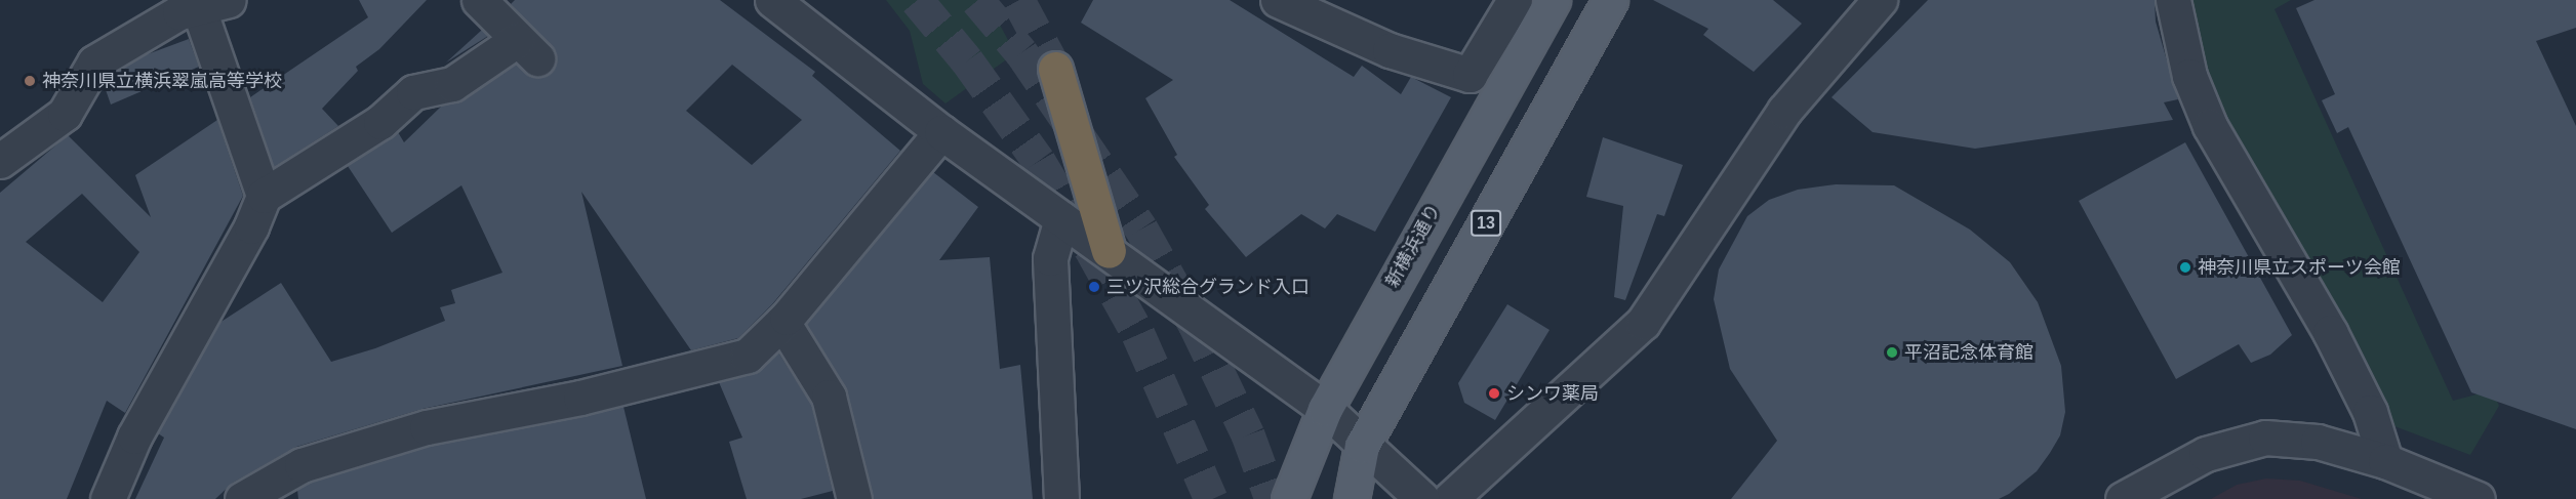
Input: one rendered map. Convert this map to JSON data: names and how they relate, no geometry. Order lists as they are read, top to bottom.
{
  "streets": {
    "main road": ["13", "新横浜通り"]
  },
  "places": [
    "神奈川県立横浜翠嵐高等学校",
    "神奈川県立スポーツ会館",
    "三ツ沢総合グランド入口",
    "平沼記念体育館",
    "シンワ薬局"
  ]
}
